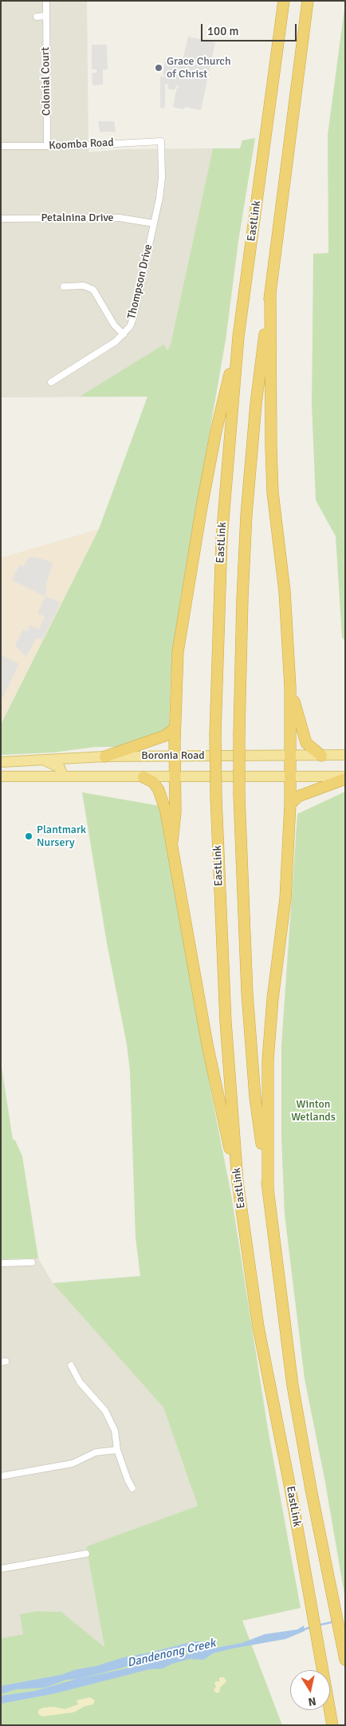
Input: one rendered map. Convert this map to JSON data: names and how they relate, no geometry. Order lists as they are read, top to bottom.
{
  "streets": {
    "highway": ["EastLink"],
    "main road": ["Boronia Road"],
    "street": [
      "Colonial Court",
      "Koomba Road",
      "Petalnina Drive",
      "Thompson Drive"
    ]
  },
  "crossings": [
    ["Colonial Court", "Koomba Road"],
    ["Koomba Road", "Thompson Drive"],
    ["Petalnina Drive", "Thompson Drive"]
  ],
  "water": ["Dandenong Creek"],
  "parks": ["Winton Wetlands"],
  "places": ["Grace Church of Christ", "Plantmark Nursery"],
  "scale_bar": "100 m",
  "north": "bottom"
}
